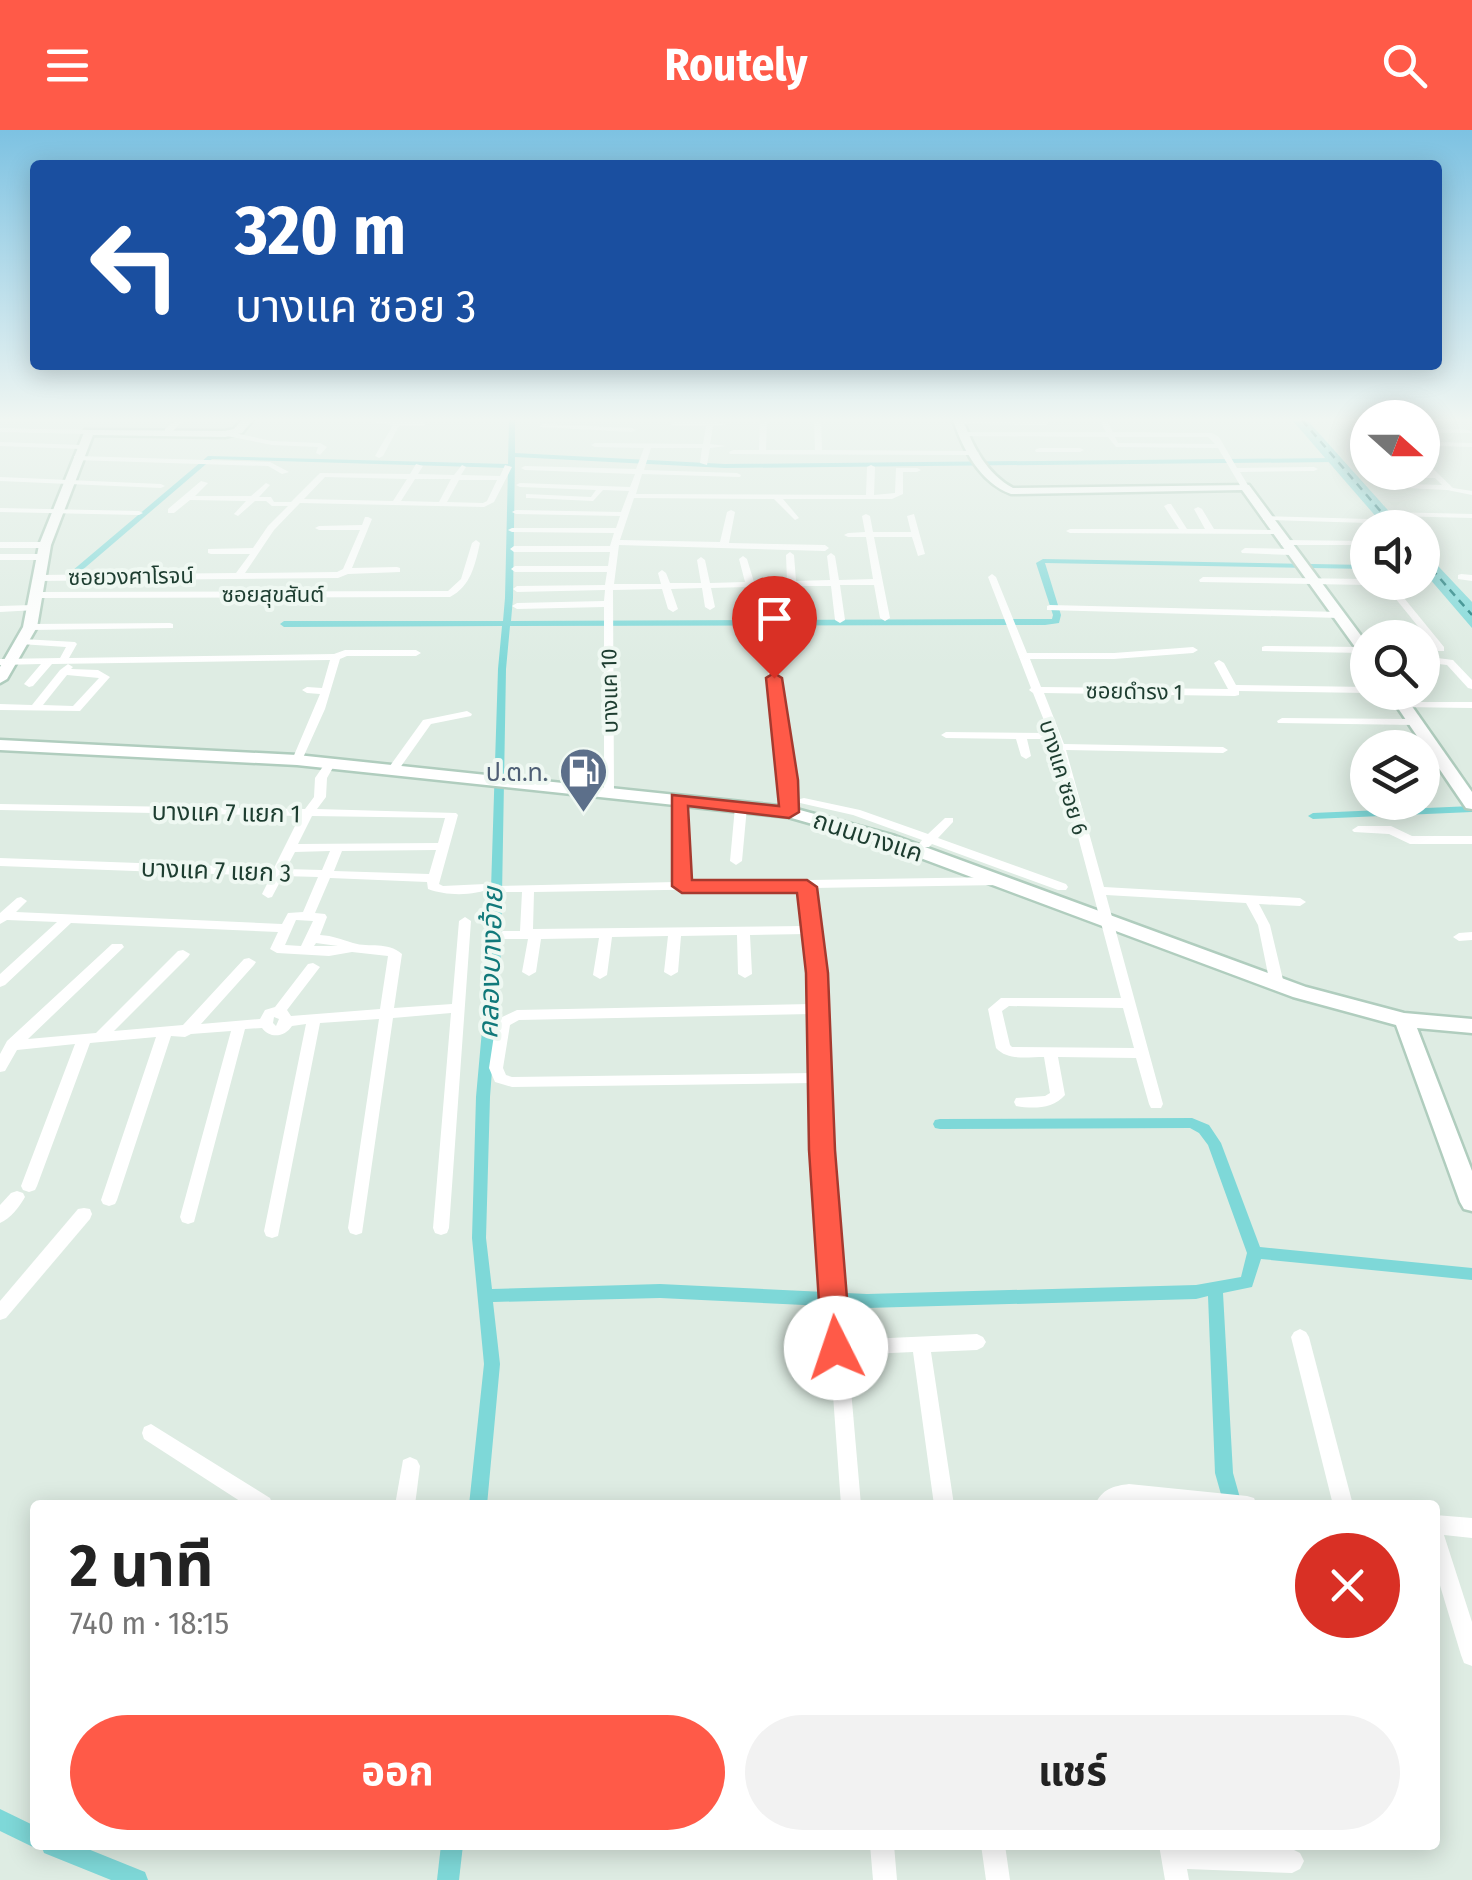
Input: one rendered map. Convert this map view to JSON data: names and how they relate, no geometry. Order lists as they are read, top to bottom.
{
  "streets": {
    "street": [
      "ซอยวงศาโรจน์",
      "ซอยสุขสันต์",
      "บางแค 10",
      "ซอยดำรง 1",
      "บางแค ซอย 6",
      "บางแค 7 แยก 1",
      "ถนนบางแค",
      "บางแค 7 แยก 3"
    ]
  },
  "crossings": [
    ["บางแค 10", "ถนนบางแค"],
    ["ซอยดำรง 1", "บางแค ซอย 6"],
    ["บางแค ซอย 6", "ถนนบางแค"]
  ],
  "water": ["คลองบางอ้าย"],
  "places": {
    "fuel station": ["ป.ต.ท."]
  },
  "north": "right",
  "page": {
    "header": "Routely",
    "turn": ["320 m", "บางแค ซอย 3"],
    "heading": ["2 นาที", "740 m · 18:15"],
    "buttons": ["ออก", "แชร์"]
  }
}
